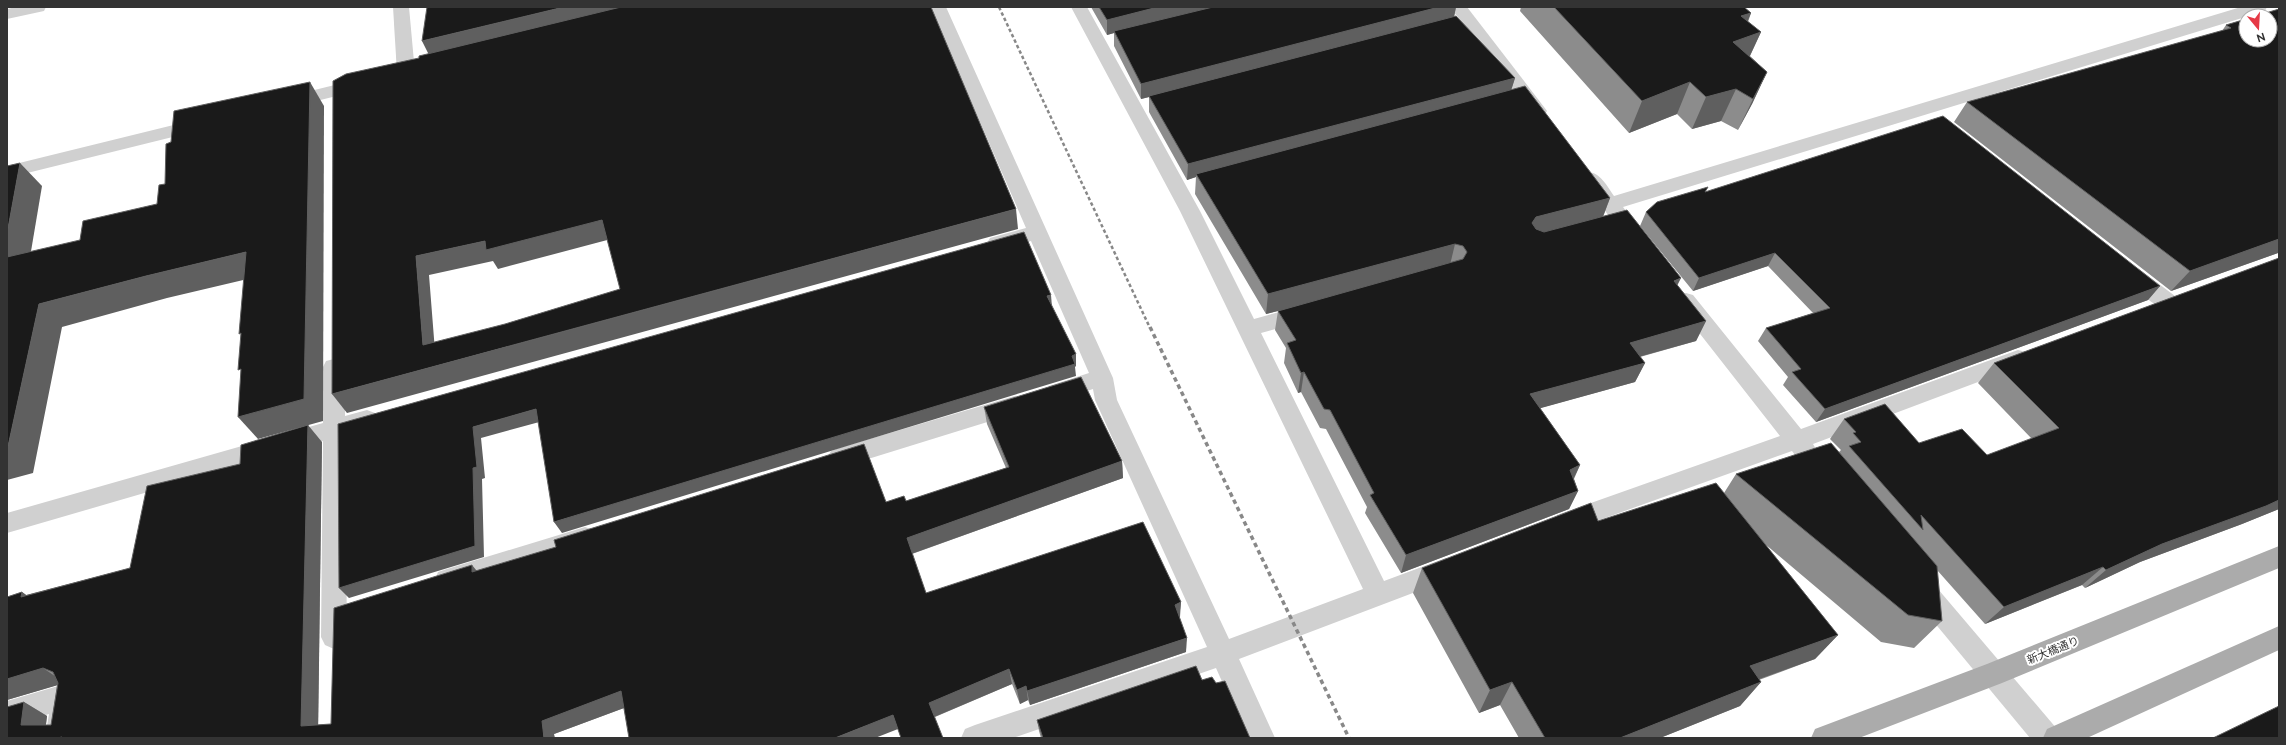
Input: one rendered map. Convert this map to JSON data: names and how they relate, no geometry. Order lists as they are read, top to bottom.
{
  "streets": {
    "main road": ["新大橋通り"]
  },
  "north": "bottom"
}
